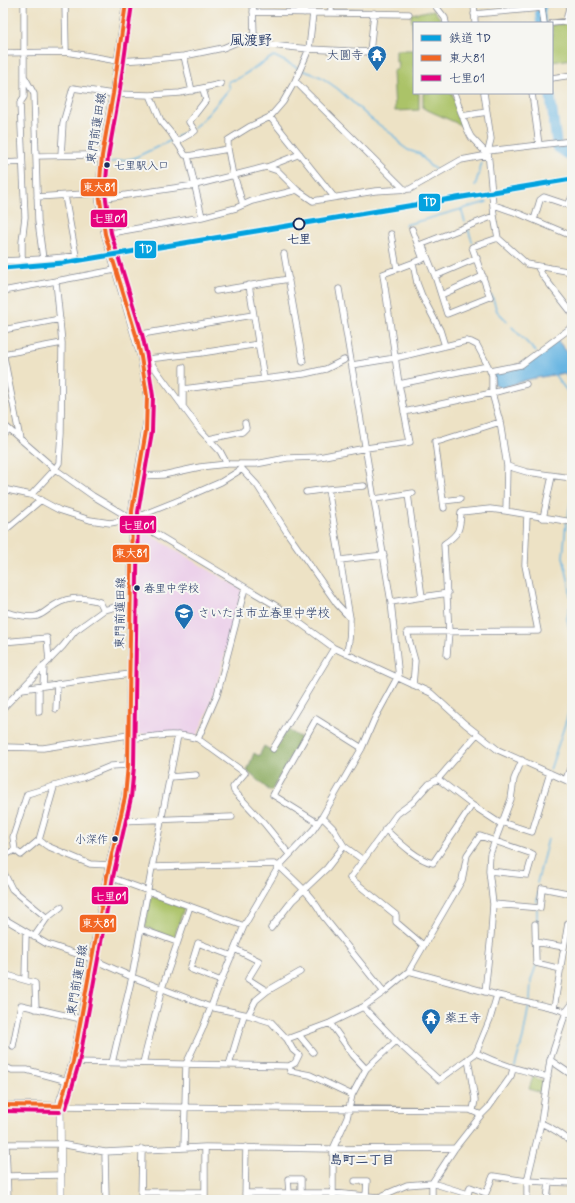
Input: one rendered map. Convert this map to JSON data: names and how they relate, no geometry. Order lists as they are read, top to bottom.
{
  "streets": {
    "main road": ["東門前蓮田線"]
  },
  "districts": ["風渡野", "島町二丁目"],
  "places": {
    "temple": ["大圓寺", "薬王寺"],
    "other": [
      "七里駅入口",
      "七里",
      "春里中学校",
      "小深作"
    ],
    "school or university": ["さいたま市立春里中学校"]
  },
  "lines": ["transit line 東大81", "transit line 七里01", "rail line TD"],
  "legend": ["鉄道 TD", "東大81", "七里01"]
}
